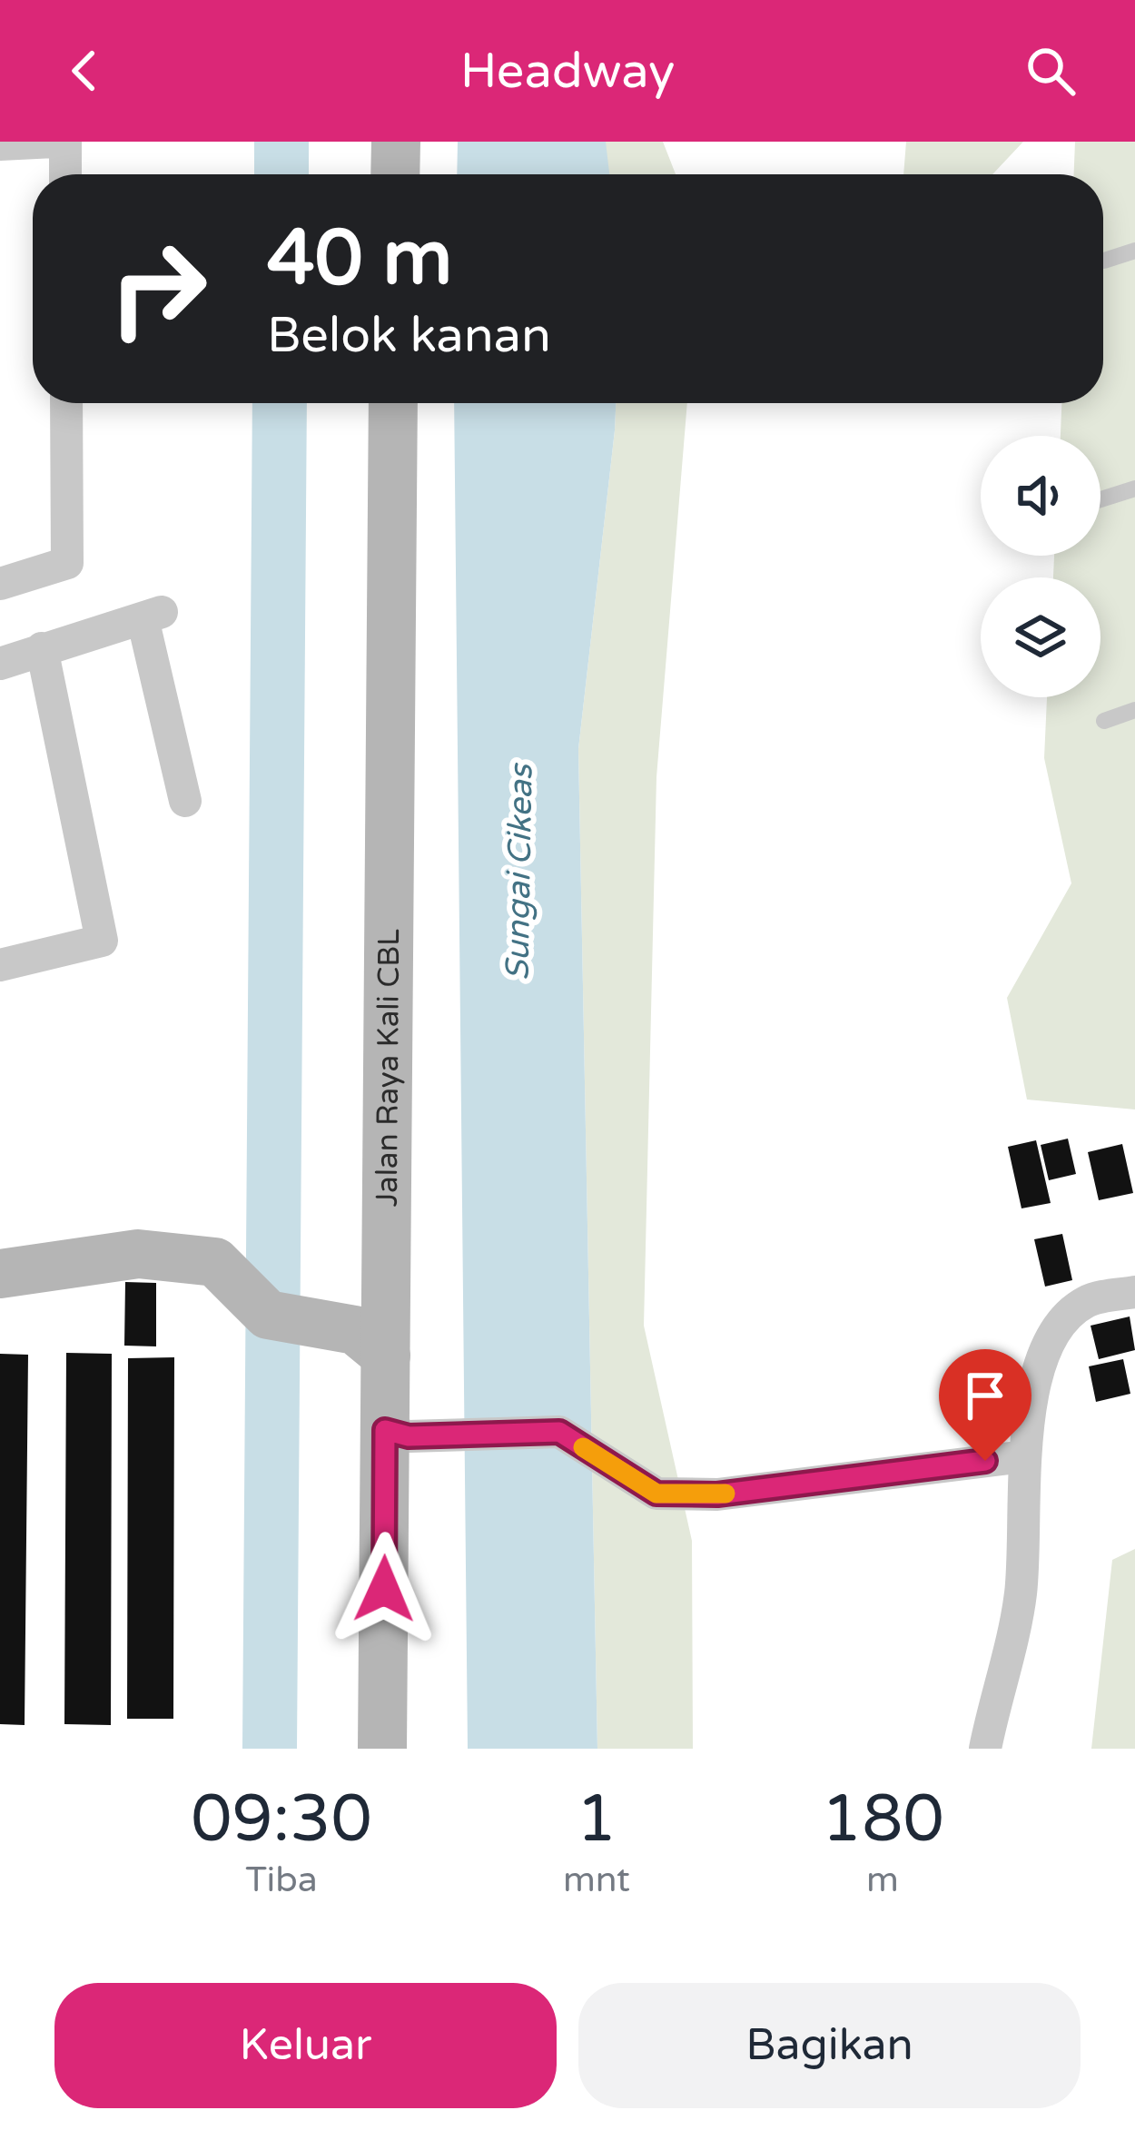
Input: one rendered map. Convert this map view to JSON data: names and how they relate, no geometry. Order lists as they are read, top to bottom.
{
  "streets": {
    "main road": ["Jalan Raya Kali CBL"]
  },
  "water": ["Sungai Cikeas"],
  "page": {
    "header": "Headway",
    "turn": ["40 m", "Belok kanan"],
    "eta": [
      "09:30",
      "Tiba",
      "1",
      "mnt",
      "180",
      "m"
    ],
    "buttons": ["Keluar", "Bagikan"]
  }
}
